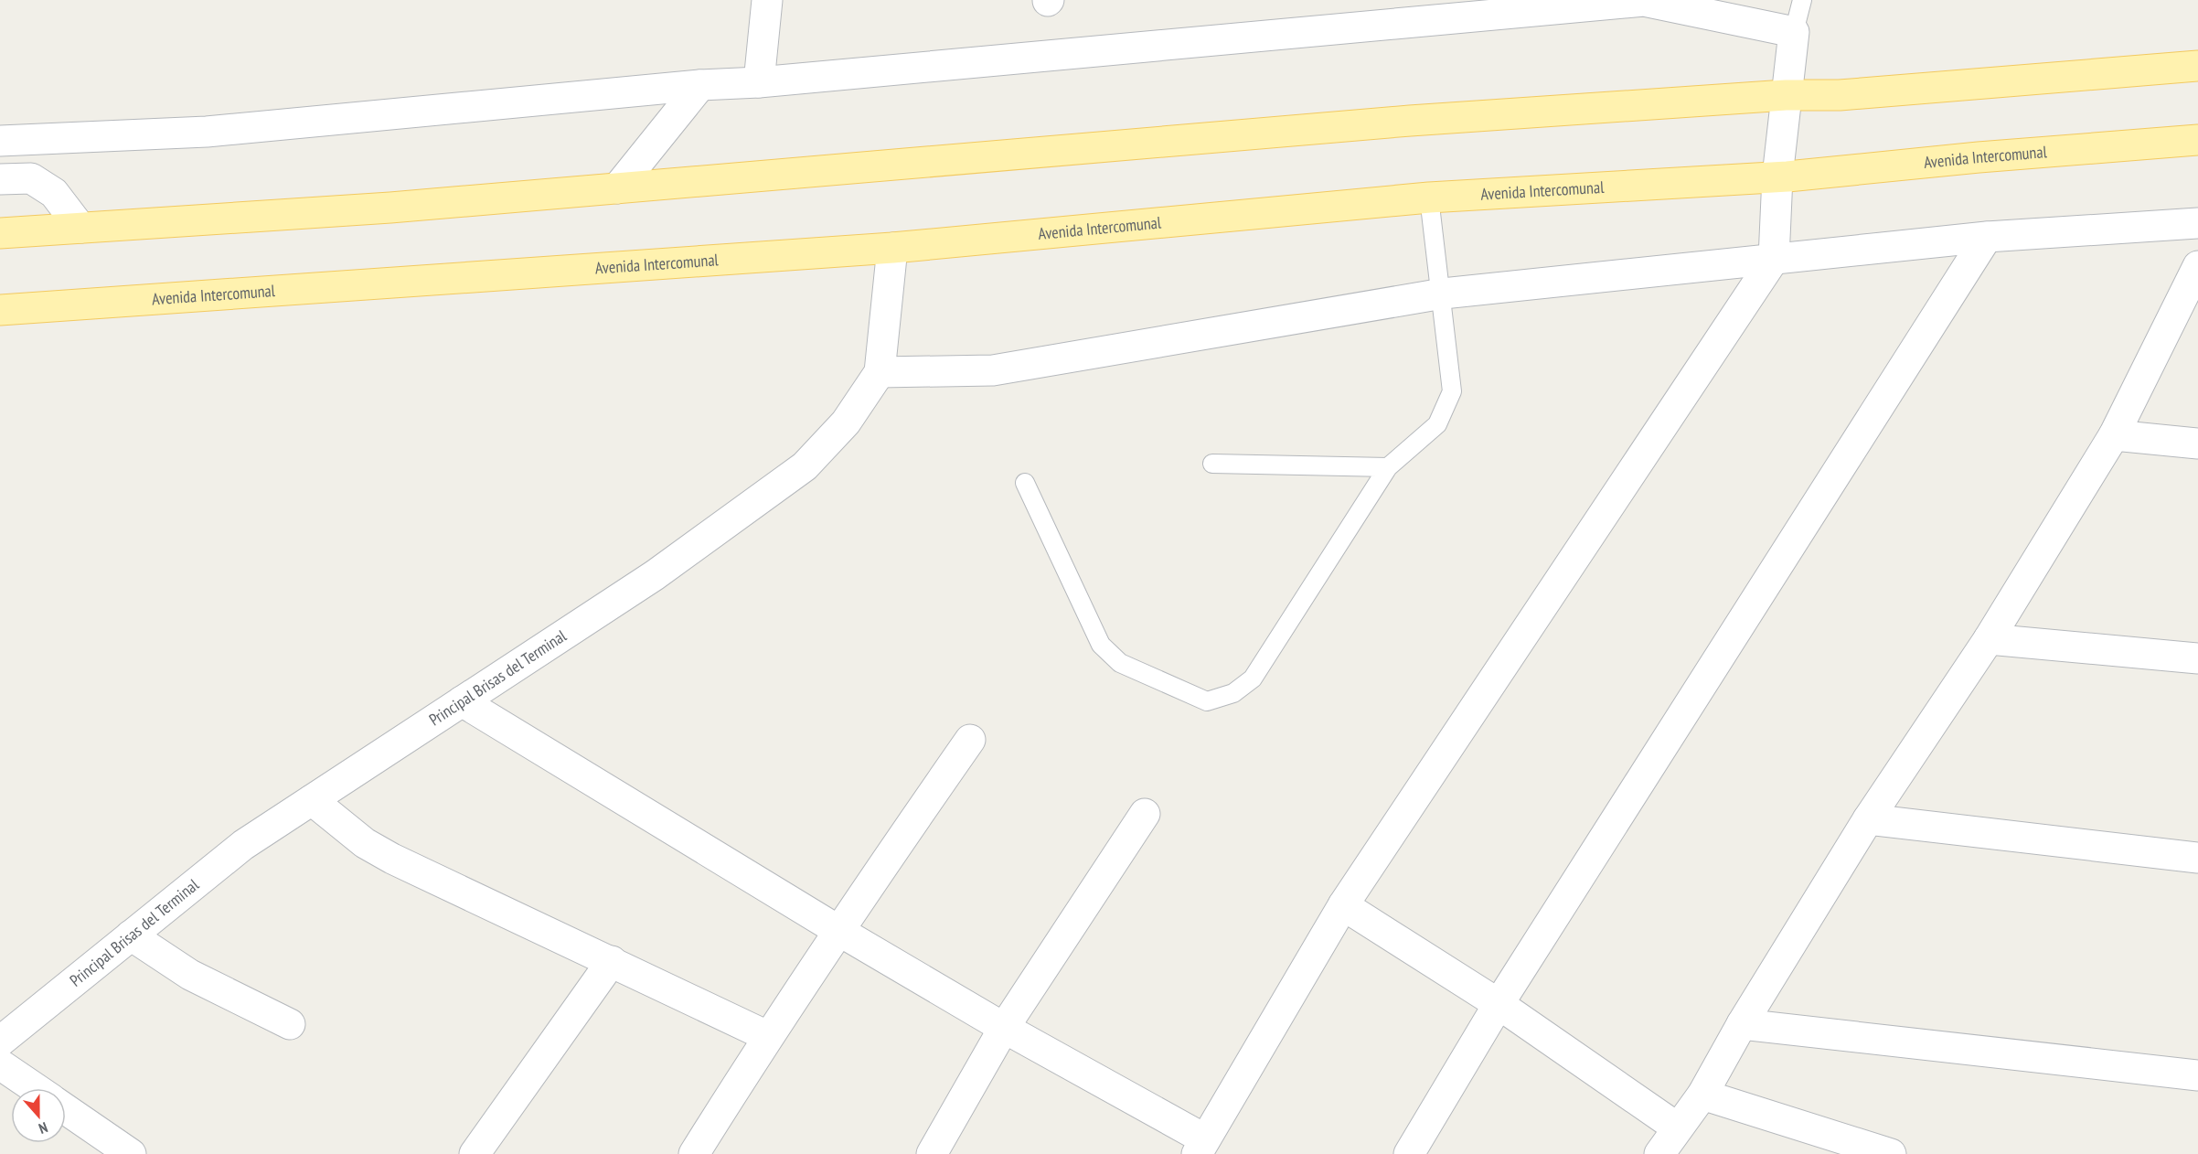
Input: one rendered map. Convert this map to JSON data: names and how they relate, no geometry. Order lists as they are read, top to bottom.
{
  "streets": {
    "main road": ["Avenida Intercomunal"],
    "street": ["Principal Brisas del Terminal"]
  },
  "crossings": [
    ["Avenida Intercomunal", "Principal Brisas del Terminal"]
  ],
  "north": "bottom"
}
